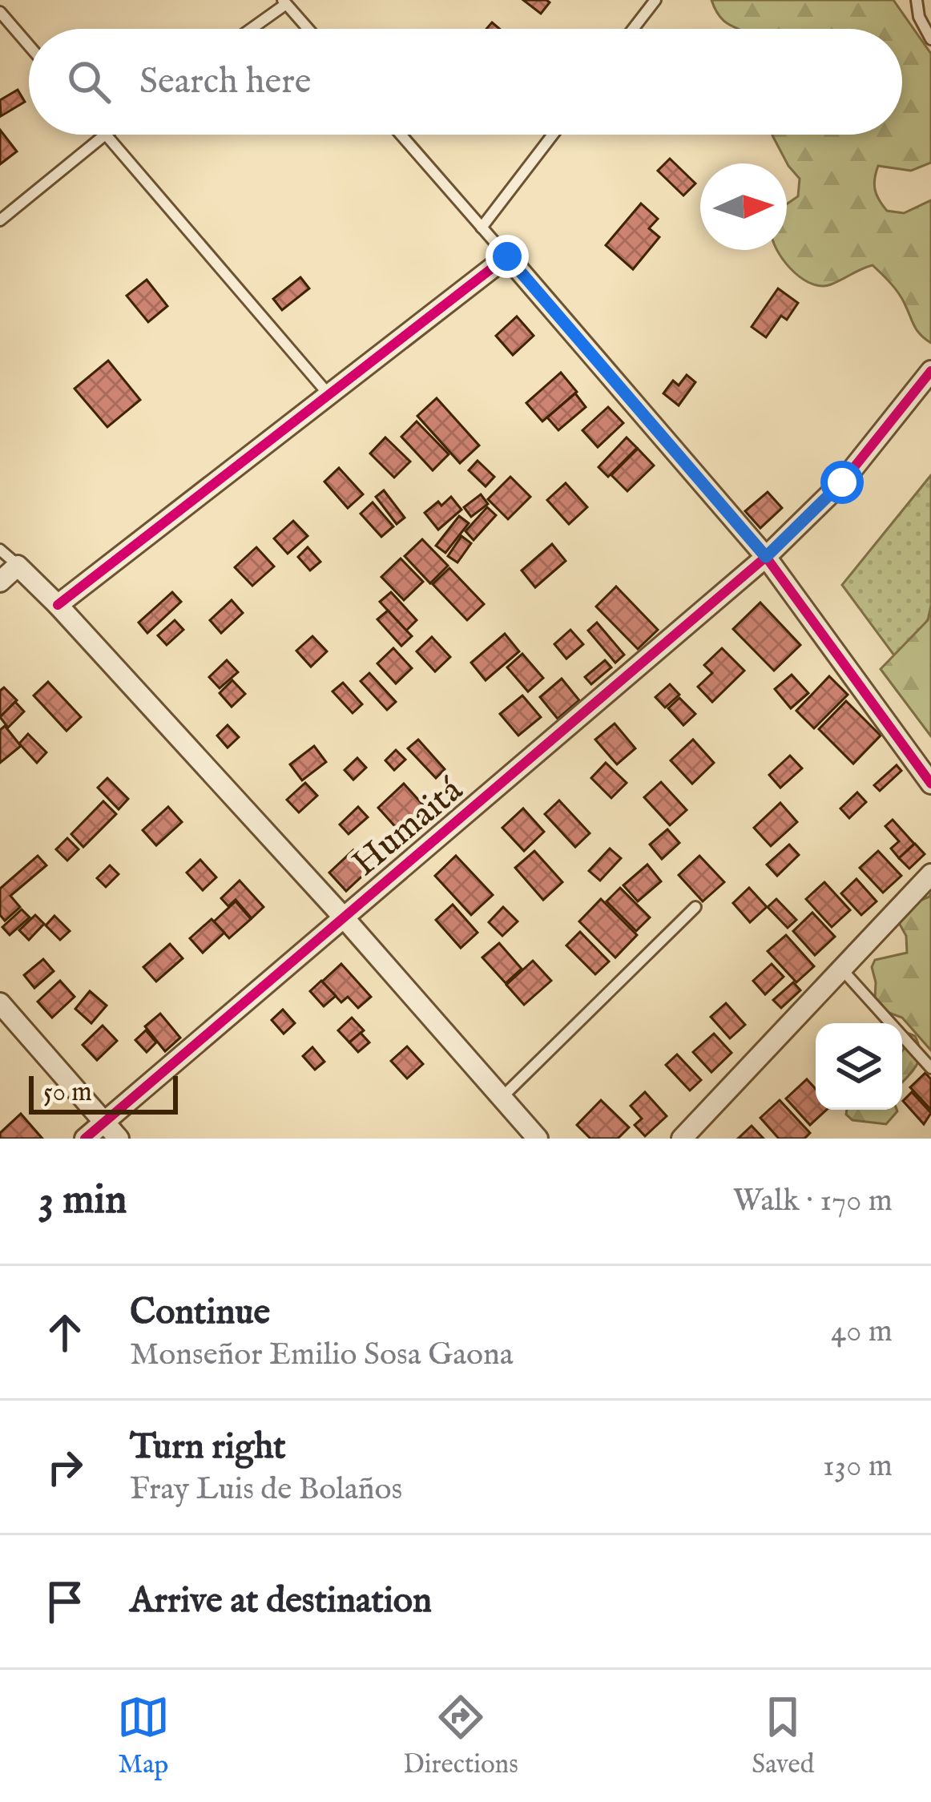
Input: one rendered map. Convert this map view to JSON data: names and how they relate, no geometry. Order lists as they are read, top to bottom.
{
  "streets": {
    "street": ["Humaitá"]
  },
  "scale_bar": "50 m",
  "north": "right",
  "page": {
    "search": "Search here",
    "scale": "50 m",
    "heading": ["3 min", "Walk · 170 m"],
    "list": [
      ["Continue", "Monseñor Emilio Sosa Gaona", "40 m"],
      ["Turn right", "Fray Luis de Bolaños", "130 m"],
      "Arrive at destination"
    ],
    "nav": ["Map", "Directions", "Saved"]
  }
}
